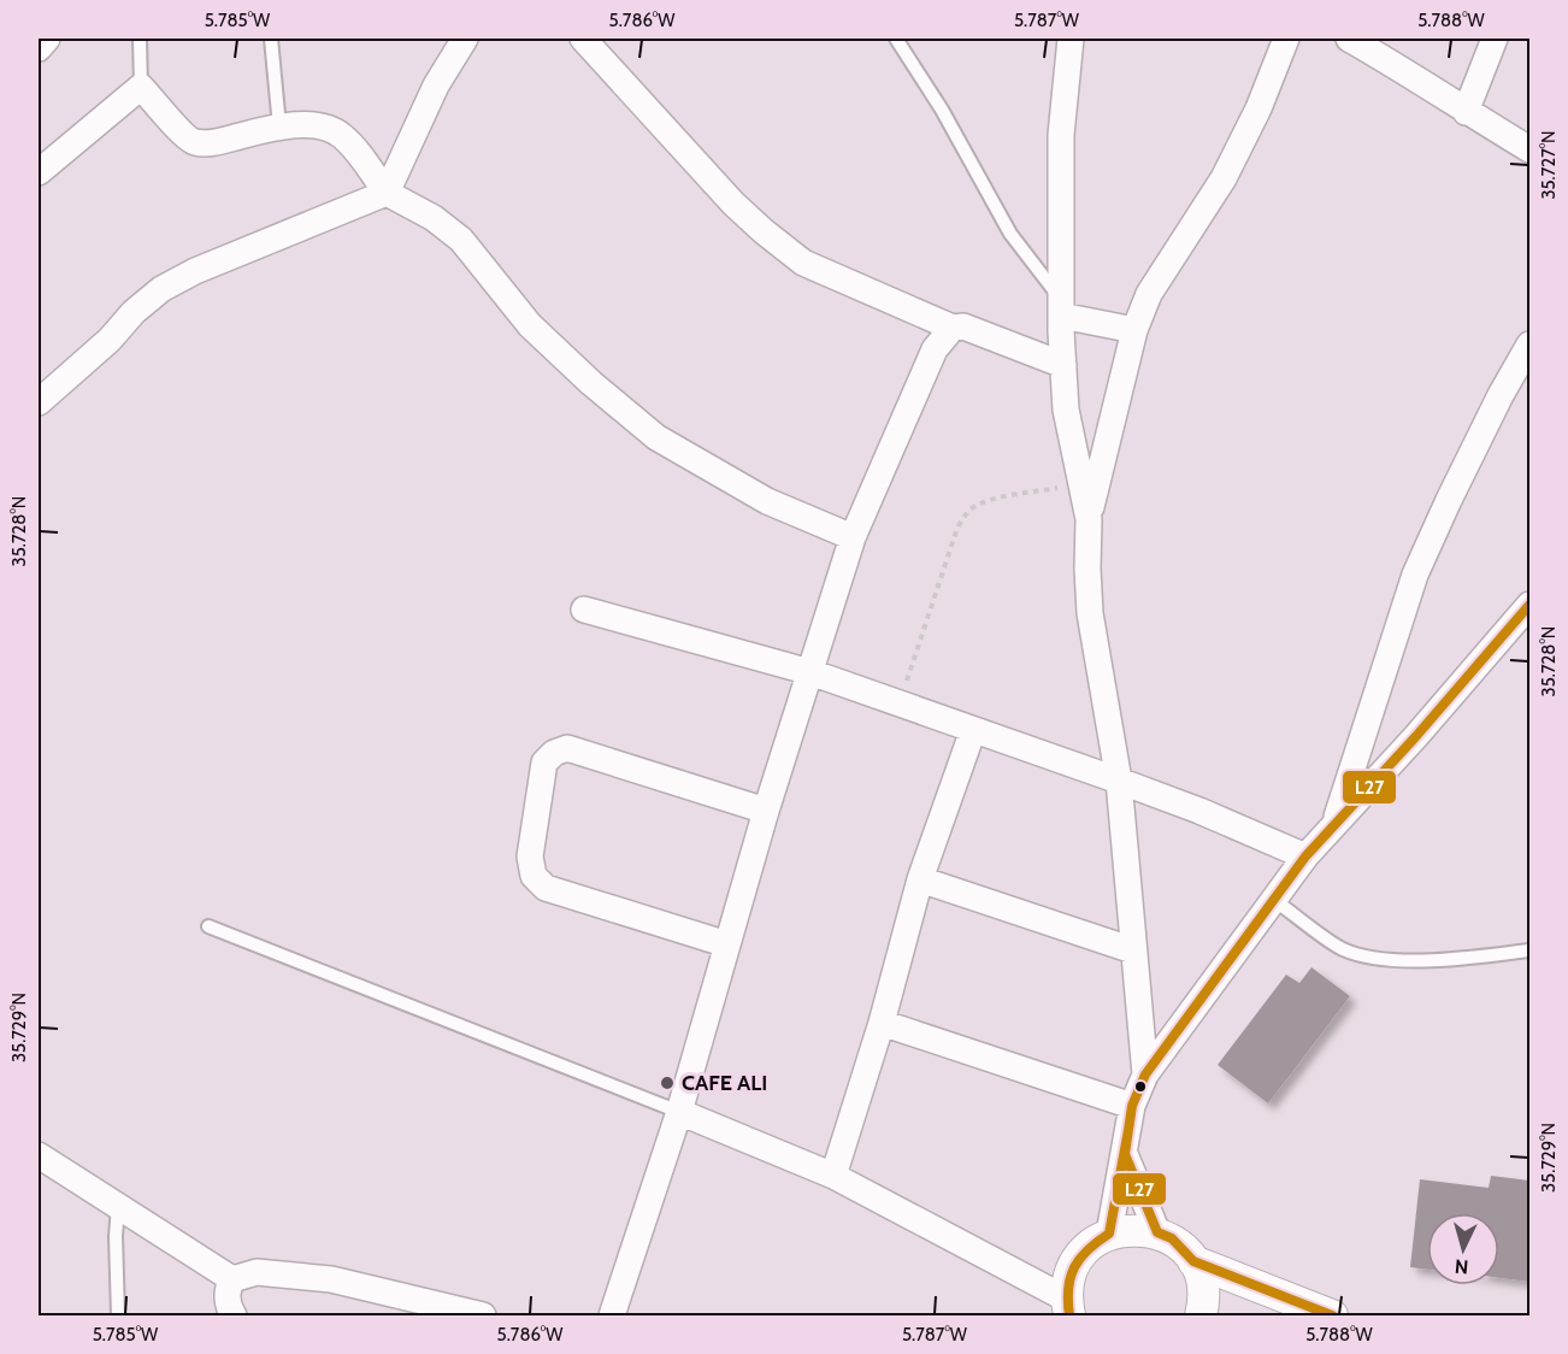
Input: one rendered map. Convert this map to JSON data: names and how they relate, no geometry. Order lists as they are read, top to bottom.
{
  "places": ["CAFE ALI"],
  "lines": ["transit line L27"],
  "north": "bottom",
  "coordinates": [
    "5.785°W",
    "5.786°W",
    "5.787°W",
    "5.788°W",
    "35.727°N",
    "35.728°N",
    "35.729°N"
  ]
}
